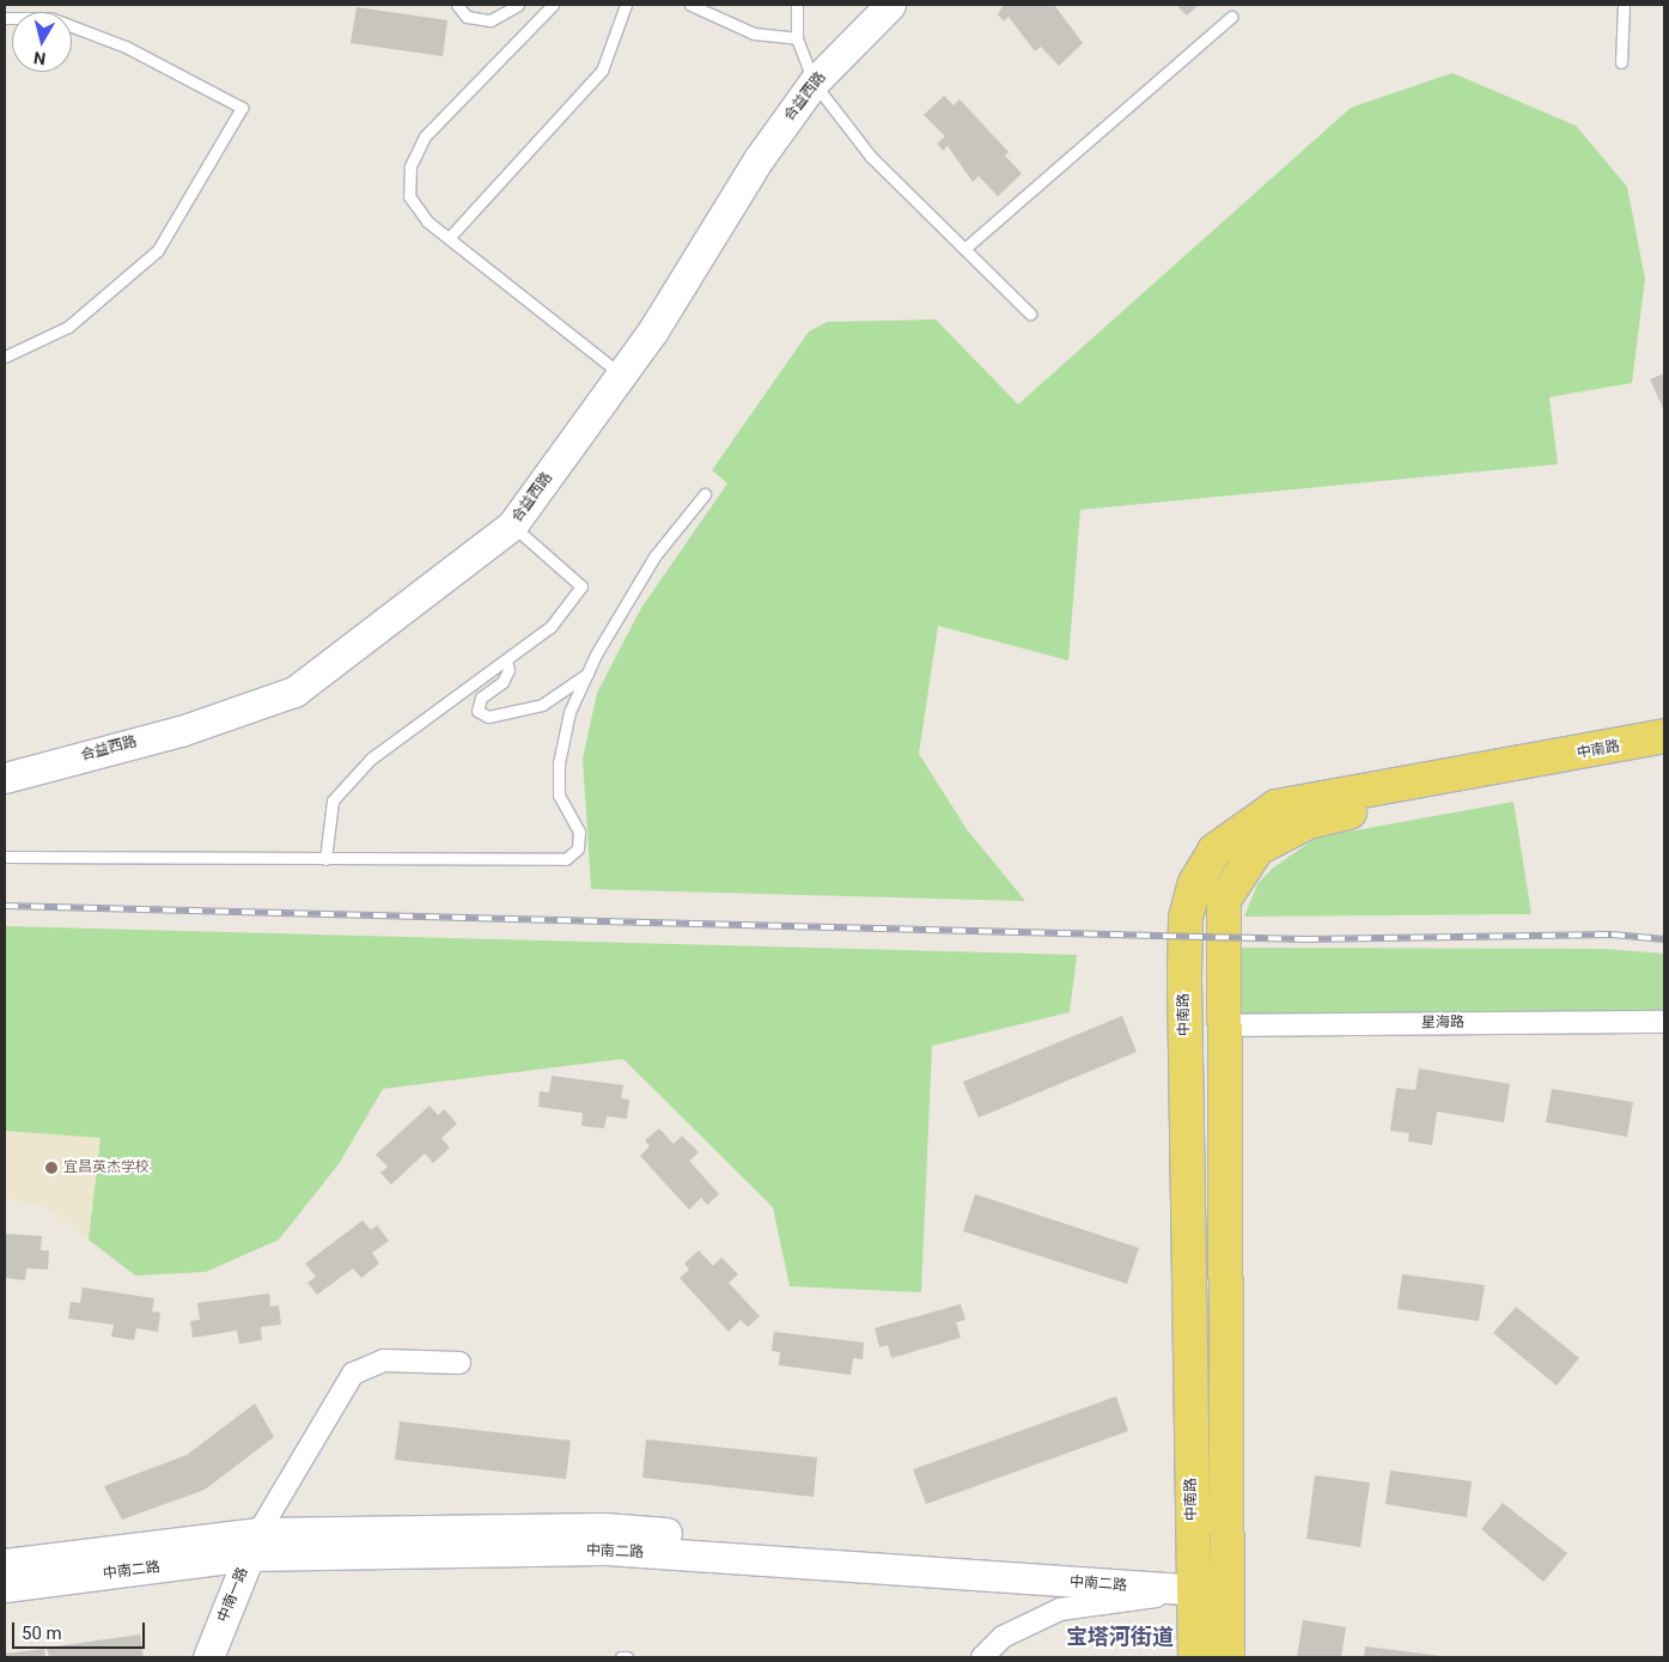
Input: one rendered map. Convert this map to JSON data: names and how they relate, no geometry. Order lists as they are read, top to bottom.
{
  "streets": {
    "main road": [
      "合益西路",
      "中南路",
      "中南二路",
      "中南一路"
    ],
    "street": ["星海路"]
  },
  "crossings": [
    ["中南路", "星海路"],
    ["中南路", "中南二路"],
    ["中南二路", "中南一路"]
  ],
  "districts": ["宝塔河街道"],
  "places": ["宜昌英杰学校"],
  "scale_bar": "50 m",
  "north": "bottom"
}
